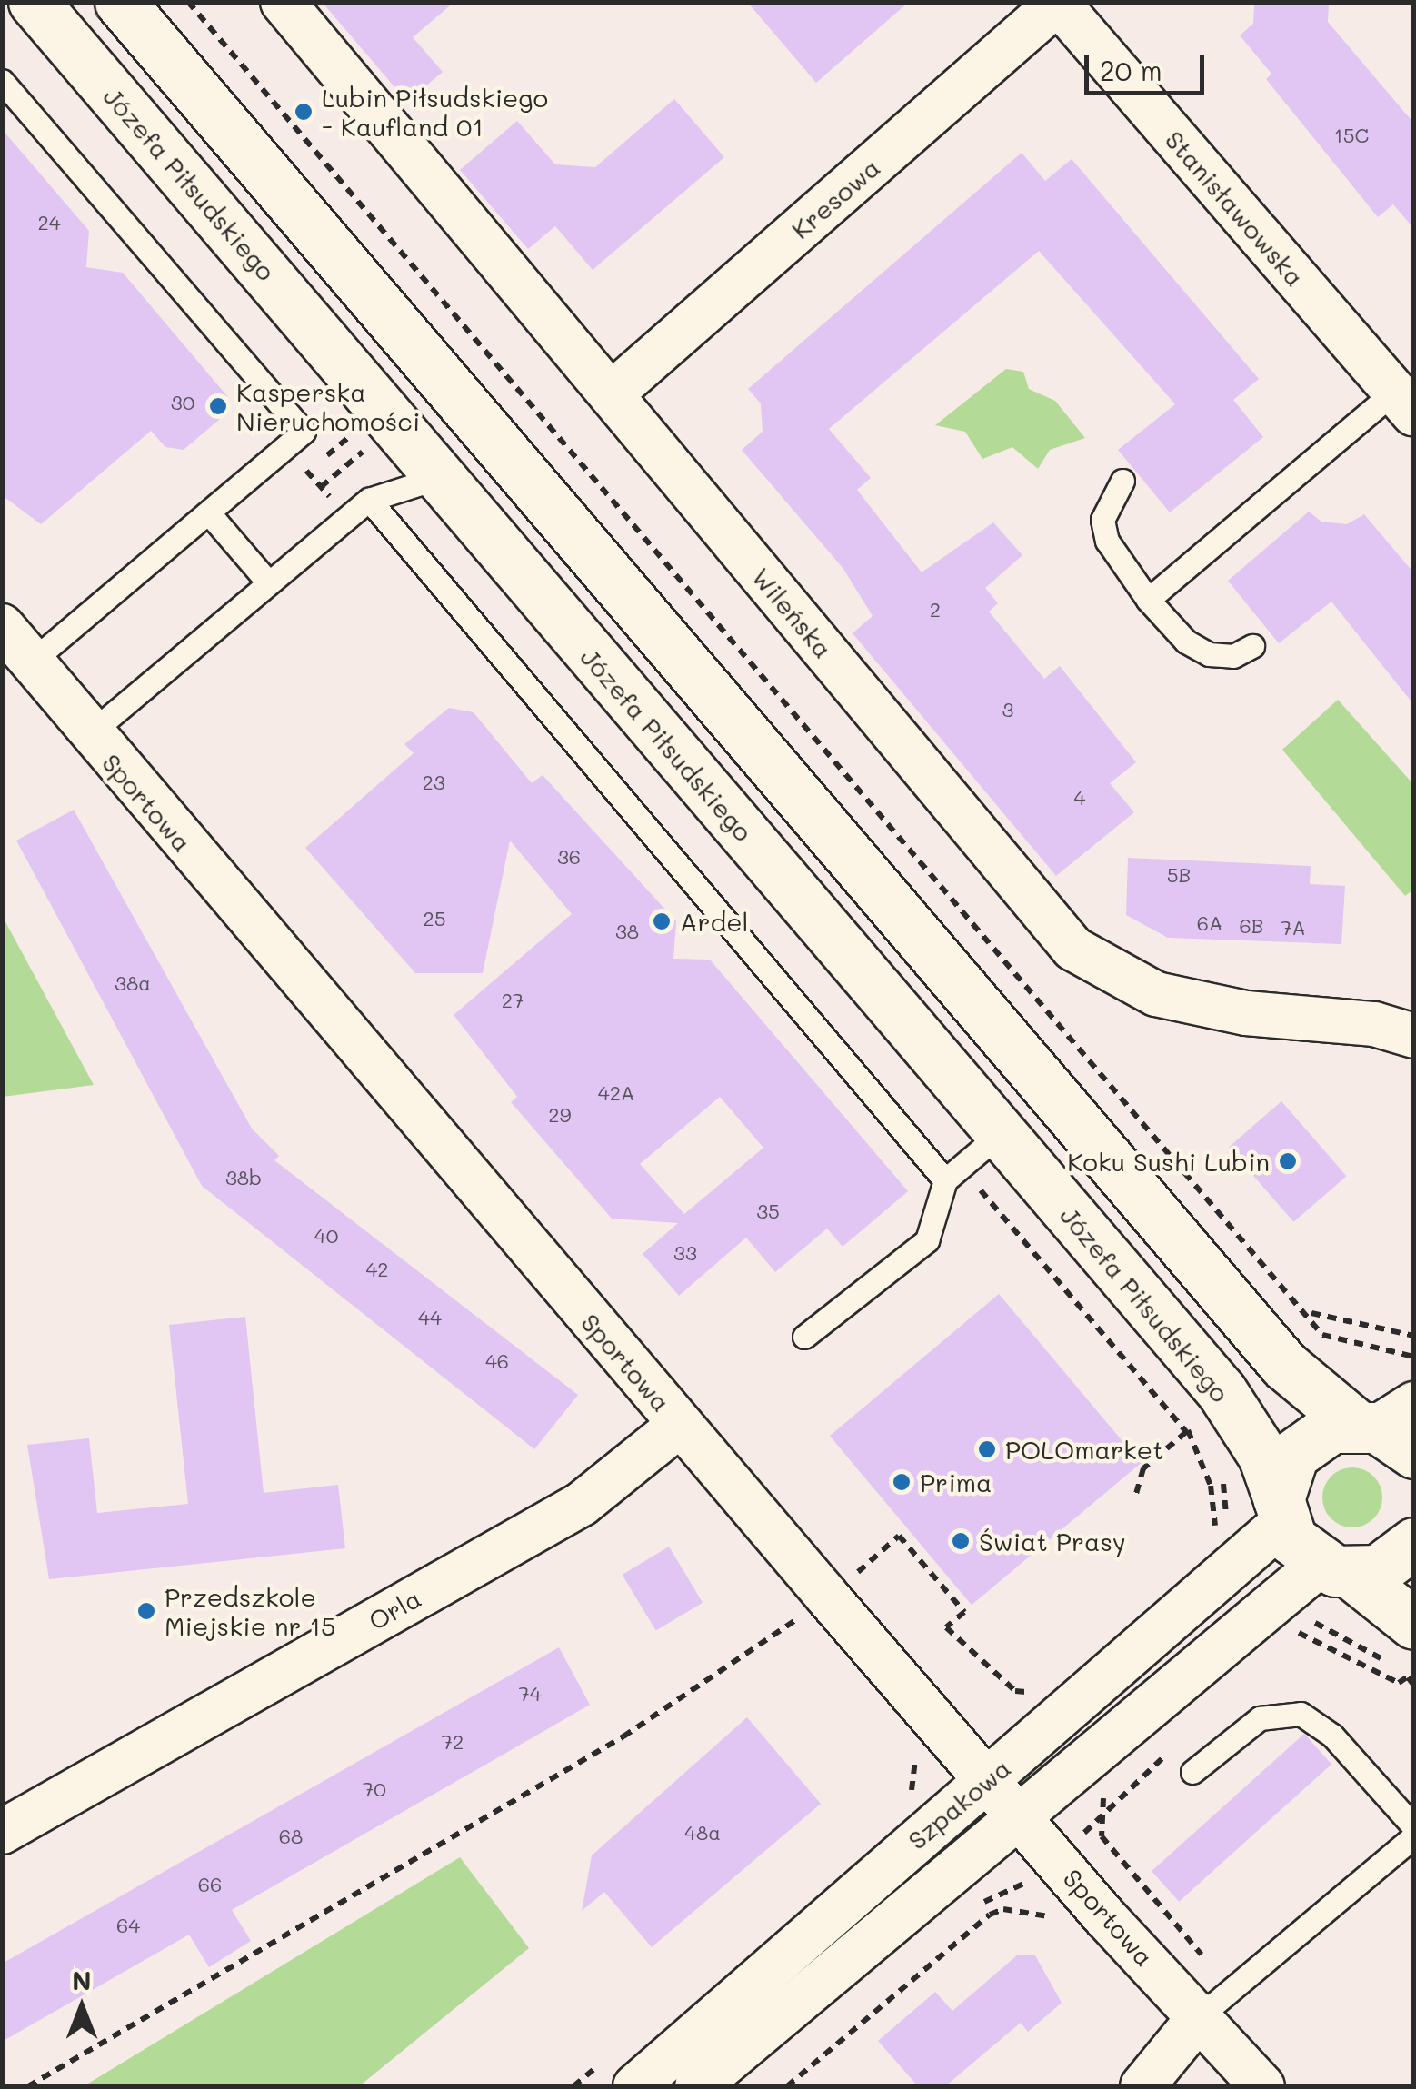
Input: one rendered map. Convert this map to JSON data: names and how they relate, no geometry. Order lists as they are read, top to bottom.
{
  "streets": {
    "street": [
      "Józefa Piłsudskiego",
      "Kresowa",
      "Stanisławowska",
      "Wileńska",
      "Sportowa",
      "Orla",
      "Szpakowa"
    ]
  },
  "crossings": [
    ["Józefa Piłsudskiego", "Szpakowa"],
    ["Kresowa", "Stanisławowska"],
    ["Kresowa", "Wileńska"],
    ["Sportowa", "Orla"],
    ["Sportowa", "Szpakowa"]
  ],
  "places": [
    "Lubin Piłsudskiego - Kaufland 01",
    "Kasperska Nieruchomości",
    "Ardel",
    "Koku Sushi Lubin",
    "POLOmarket",
    "Prima",
    "Świat Prasy",
    "Przedszkole Miejskie nr 15"
  ],
  "house_numbers": [
    "15C",
    "24",
    "30",
    "2",
    "3",
    "23",
    "4",
    "36",
    "5B",
    "25",
    "6A",
    "6B",
    "7A",
    "38",
    "38a",
    "27",
    "42A",
    "29",
    "38b",
    "35",
    "40",
    "33",
    "42",
    "44",
    "46",
    "74",
    "72",
    "70",
    "48a",
    "68",
    "66",
    "64"
  ],
  "scale_bar": "20 m",
  "north": "top"
}
